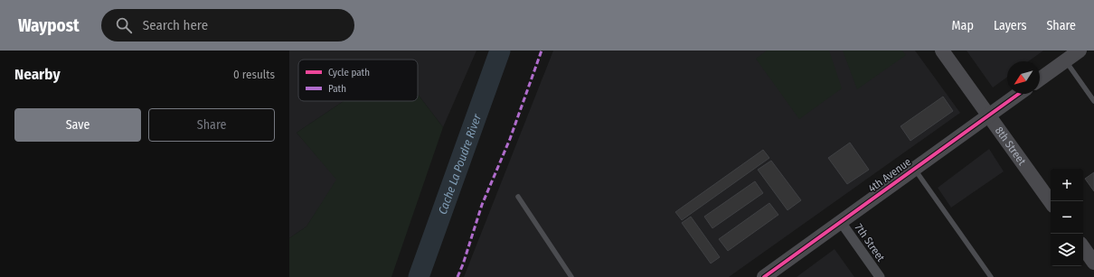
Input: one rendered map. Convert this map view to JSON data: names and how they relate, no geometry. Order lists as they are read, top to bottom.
{
  "streets": {
    "street": ["8th Street", "4th Avenue", "7th Street"]
  },
  "crossings": [
    ["8th Street", "4th Avenue"],
    ["4th Avenue", "7th Street"]
  ],
  "water": ["Cache La Poudre River"],
  "legend": ["Cycle path", "Path"],
  "north": "bottom left",
  "page": {
    "header": "Waypost",
    "search": "Search here",
    "nav": ["Map", "Layers", "Share"],
    "heading": ["Nearby", "0 results"],
    "buttons": ["Save", "Share"],
    "map_buttons": ["+", "−"]
  }
}
